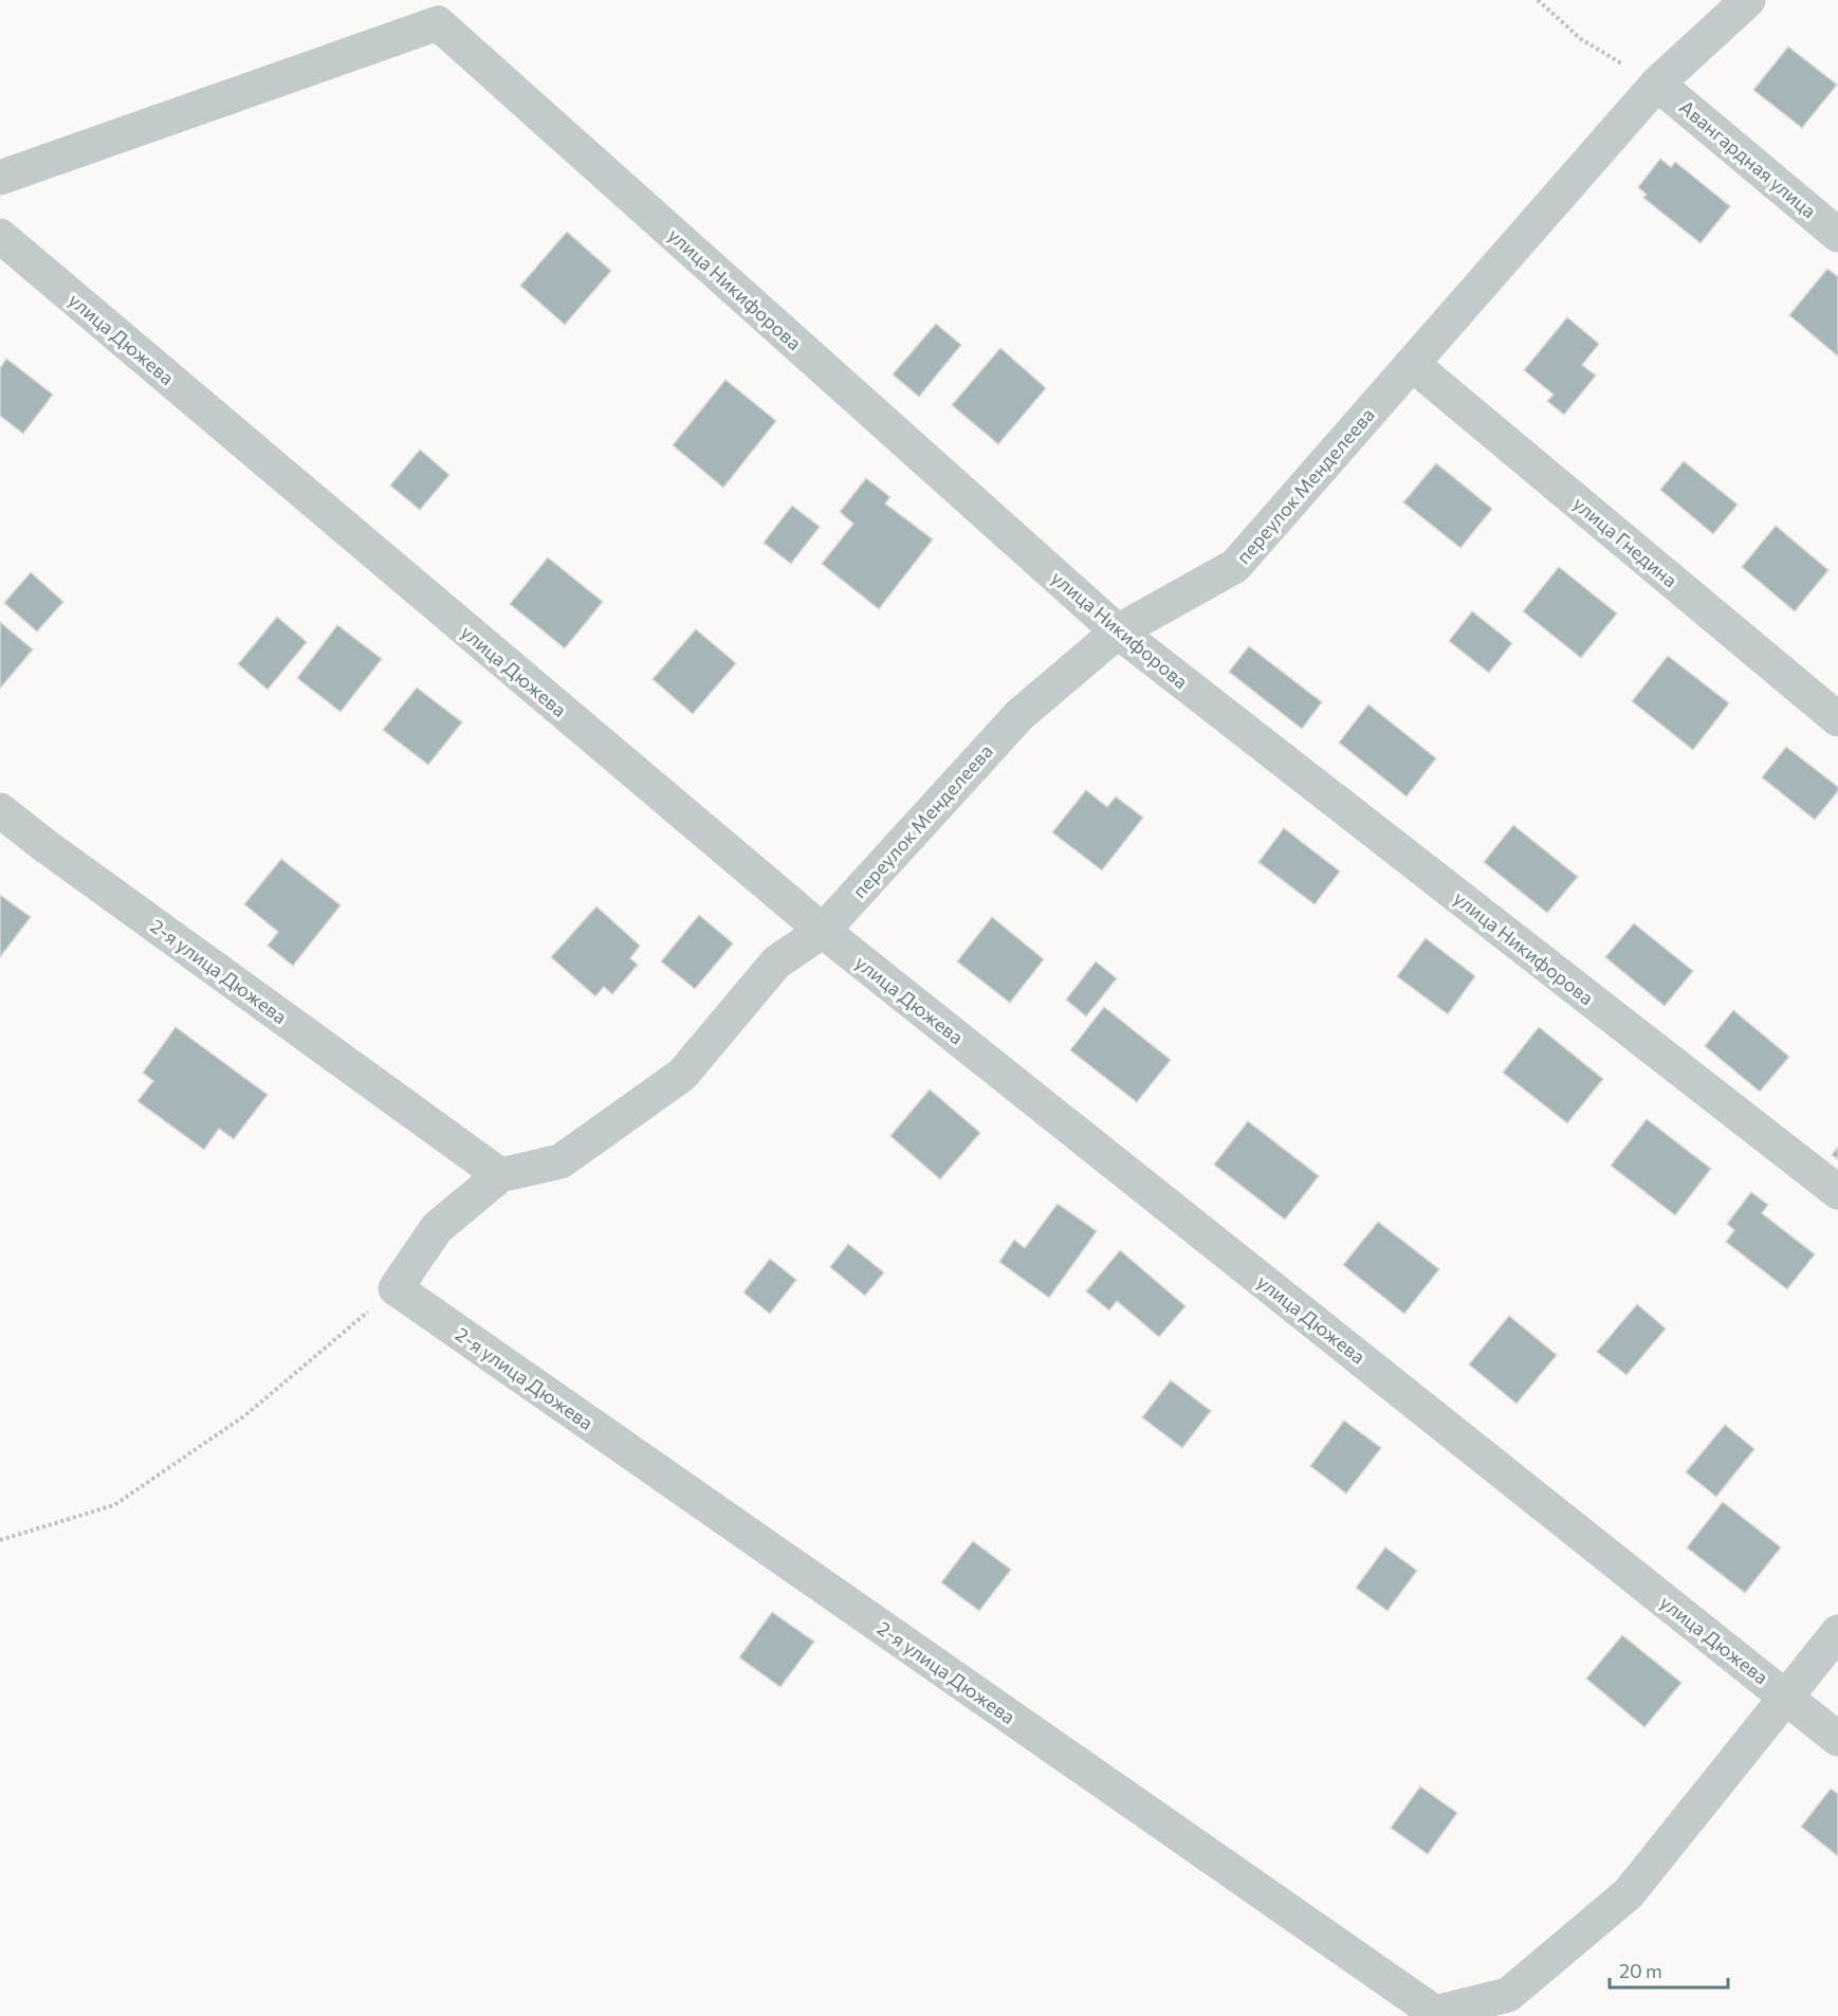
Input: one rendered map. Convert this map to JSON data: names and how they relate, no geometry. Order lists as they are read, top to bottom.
{
  "streets": {
    "street": [
      "Авангардная улица",
      "улица Никифорова",
      "улица Дюжева",
      "переулок Менделеева",
      "улица Гнедина",
      "2-я улица Дюжева"
    ]
  },
  "crossings": [
    ["Авангардная улица", "переулок Менделеева"],
    ["улица Никифорова", "переулок Менделеева"],
    ["улица Дюжева", "переулок Менделеева"],
    ["улица Дюжева", "2-я улица Дюжева"],
    ["переулок Менделеева", "улица Гнедина"],
    ["переулок Менделеева", "2-я улица Дюжева"]
  ],
  "scale_bar": "20 m"
}
